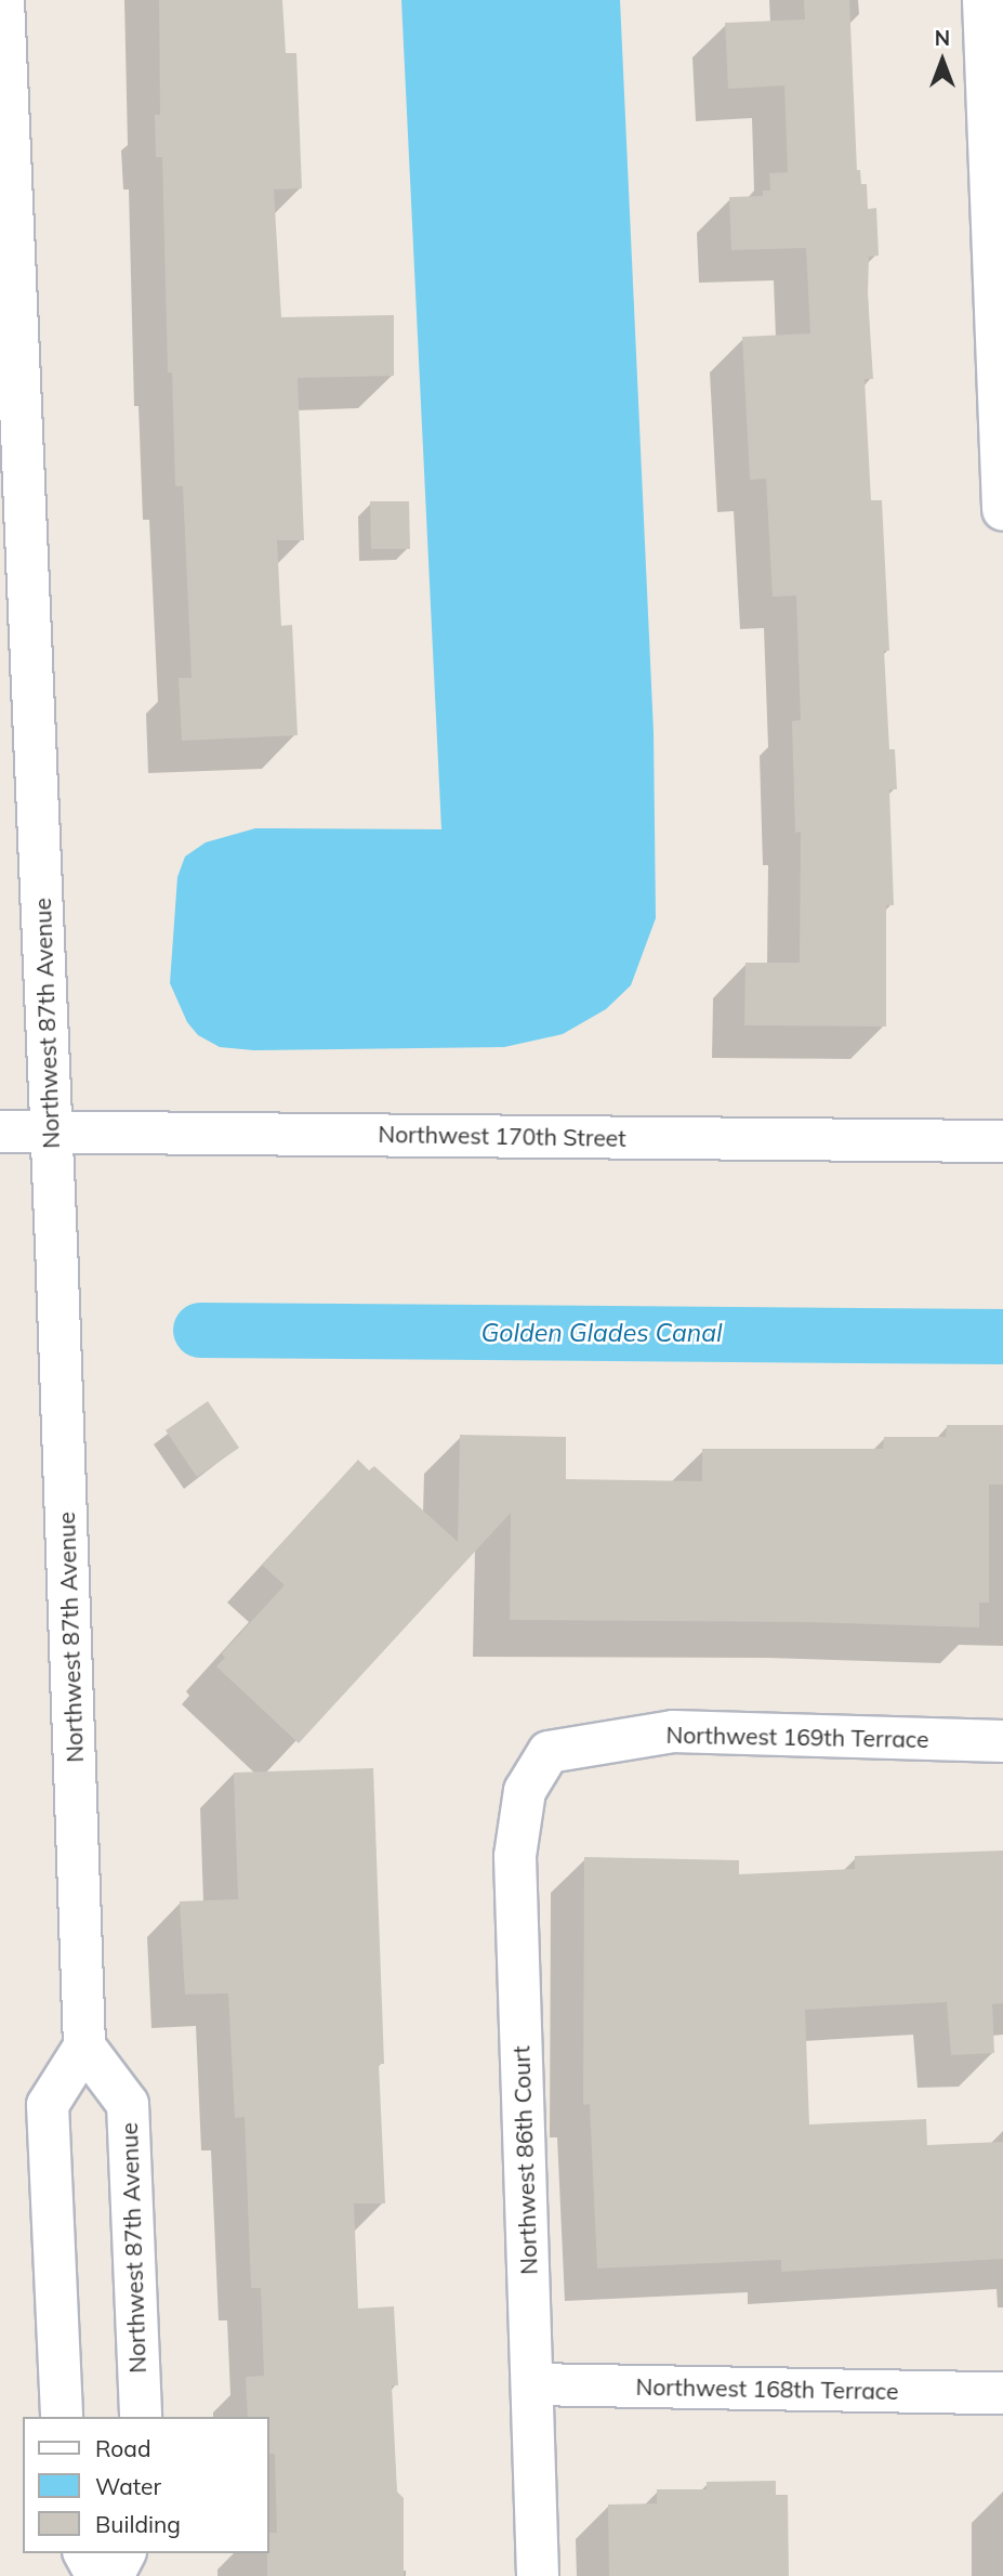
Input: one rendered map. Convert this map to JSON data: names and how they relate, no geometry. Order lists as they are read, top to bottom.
{
  "streets": {
    "street": [
      "Northwest 87th Avenue",
      "Northwest 170th Street",
      "Northwest 169th Terrace",
      "Northwest 86th Court",
      "Northwest 168th Terrace"
    ]
  },
  "crossings": [
    ["Northwest 87th Avenue", "Northwest 170th Street"],
    ["Northwest 169th Terrace", "Northwest 86th Court"],
    ["Northwest 86th Court", "Northwest 168th Terrace"]
  ],
  "water": ["Golden Glades Canal"],
  "legend": ["Road", "Water", "Building"],
  "north": "top"
}
